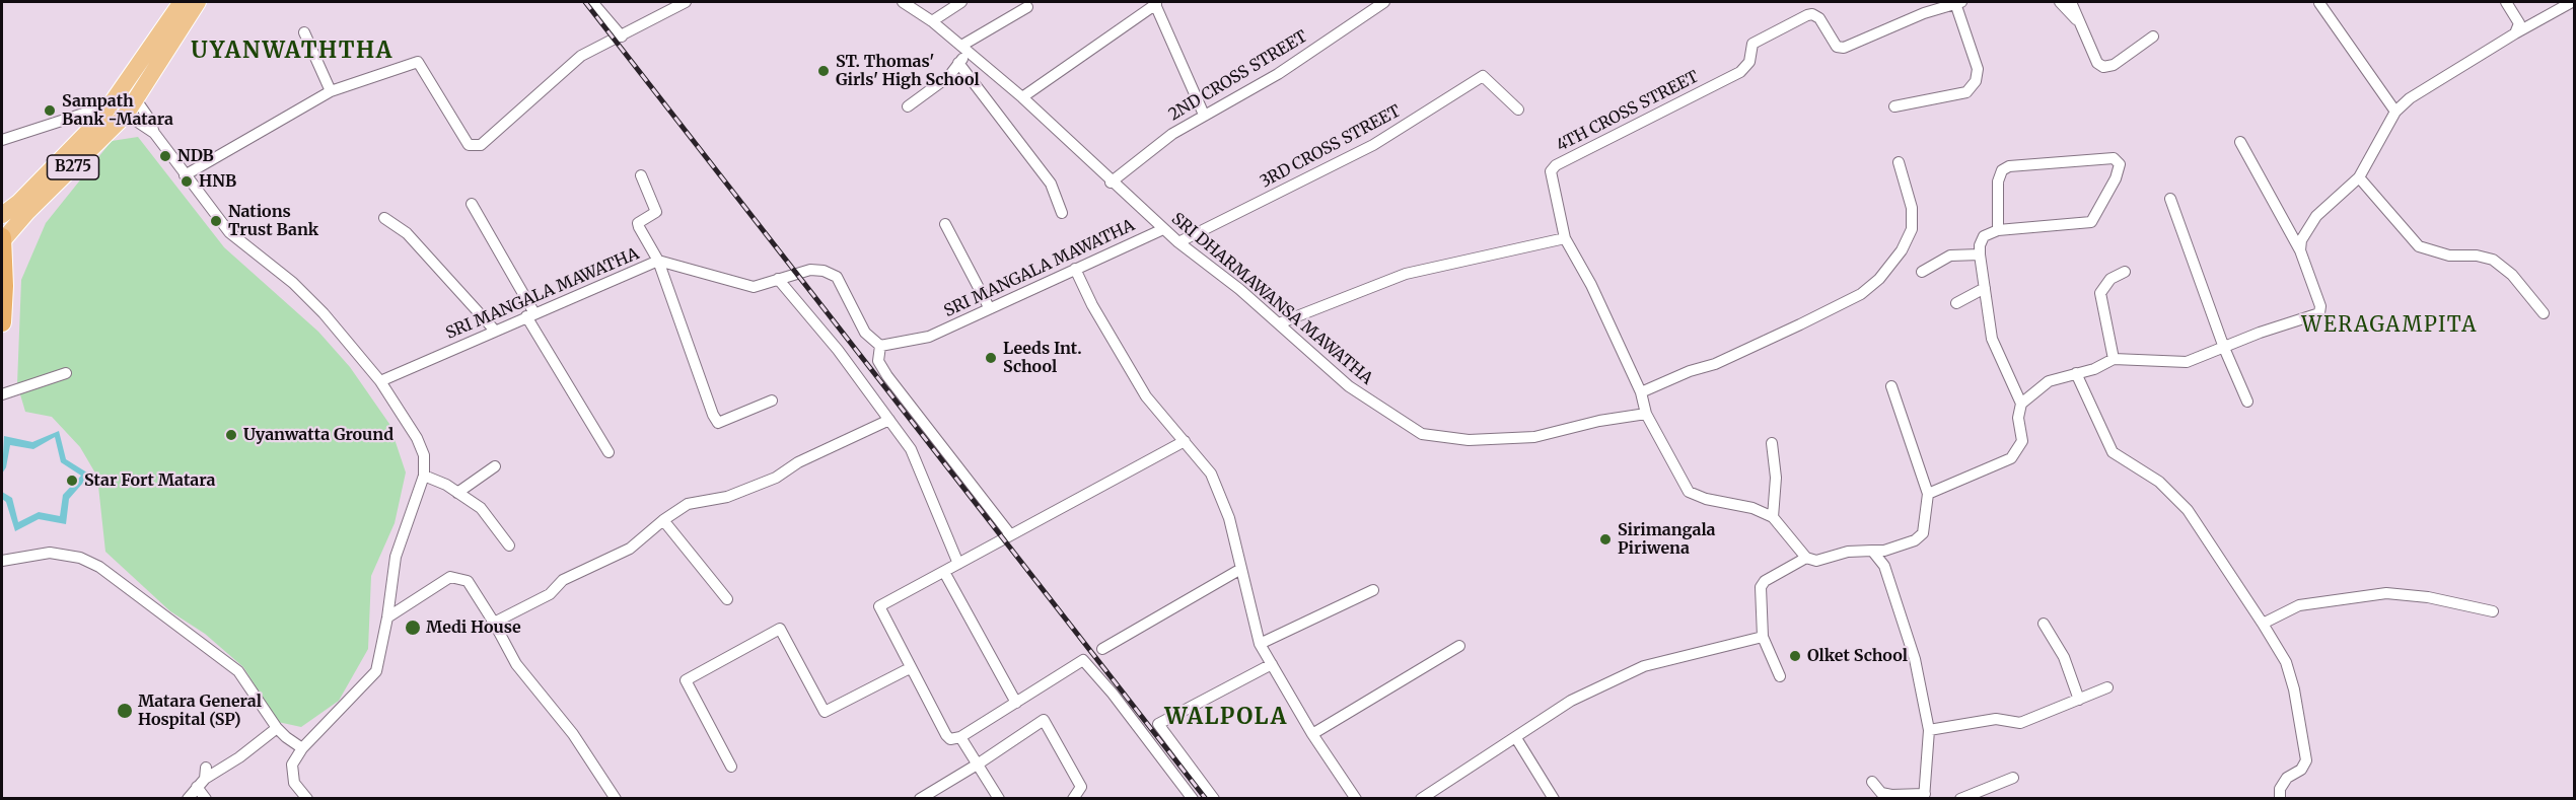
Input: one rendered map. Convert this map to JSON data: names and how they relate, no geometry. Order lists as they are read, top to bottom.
{
  "streets": {
    "main road": ["B275"],
    "street": [
      "2ND CROSS STREET",
      "4TH CROSS STREET",
      "3RD CROSS STREET",
      "SRI MANGALA MAWATHA",
      "SRI DHARMAWANSA MAWATHA"
    ]
  },
  "crossings": [
    ["2ND CROSS STREET", "SRI DHARMAWANSA MAWATHA"],
    ["3RD CROSS STREET", "SRI DHARMAWANSA MAWATHA"],
    ["SRI MANGALA MAWATHA", "SRI DHARMAWANSA MAWATHA"]
  ],
  "districts": ["UYANWATHTHA", "WERAGAMPITA", "WALPOLA"],
  "places": [
    "ST. Thomas' Girls' High School",
    "Sampath Bank -Matara",
    "NDB",
    "HNB",
    "Nations Trust Bank",
    "Leeds Int. School",
    "Uyanwatta Ground",
    "Star Fort Matara",
    "Sirimangala Piriwena",
    "Medi House",
    "Olket School",
    "Matara General Hospital (SP)"
  ]
}
